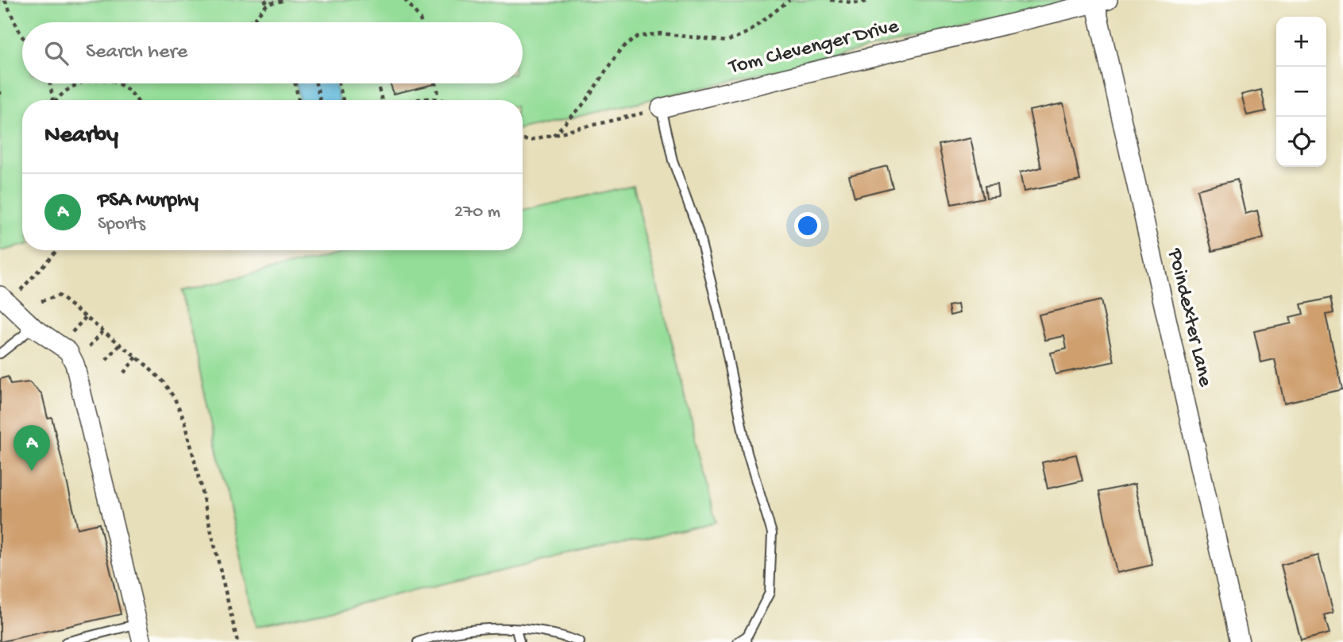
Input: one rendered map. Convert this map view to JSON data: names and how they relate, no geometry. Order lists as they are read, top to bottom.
{
  "streets": {
    "street": ["Tom Clevenger Drive", "Poindexter Lane"]
  },
  "crossings": [
    ["Tom Clevenger Drive", "Poindexter Lane"]
  ],
  "page": {
    "map_buttons": ["+", "−"],
    "search": "Search here",
    "heading": "Nearby",
    "list": [
      {
        "mark": "A",
        "name": "PSA Murphy",
        "note": "Sports",
        "value": "270 m"
      }
    ],
    "pins": "A"
  }
}
